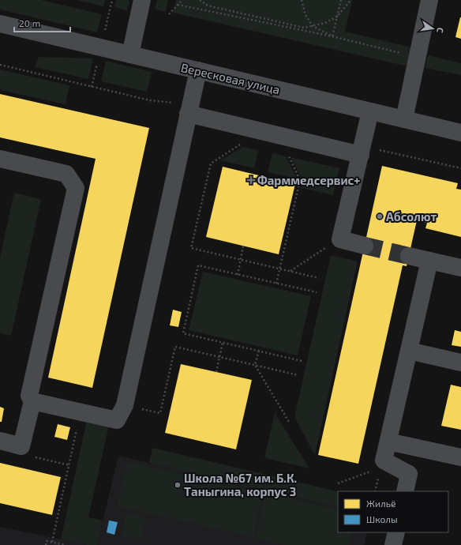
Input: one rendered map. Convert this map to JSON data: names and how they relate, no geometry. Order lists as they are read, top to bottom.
{
  "streets": {
    "street": ["Вересковая улица"]
  },
  "places": {
    "health": ["Фарммедсервис+"],
    "other": ["Абсолют", "Школа №67 им. Б.К. Таныгина, корпус 3"]
  },
  "legend": ["Жильё", "Школы"],
  "scale_bar": "20 m",
  "north": "right"
}
